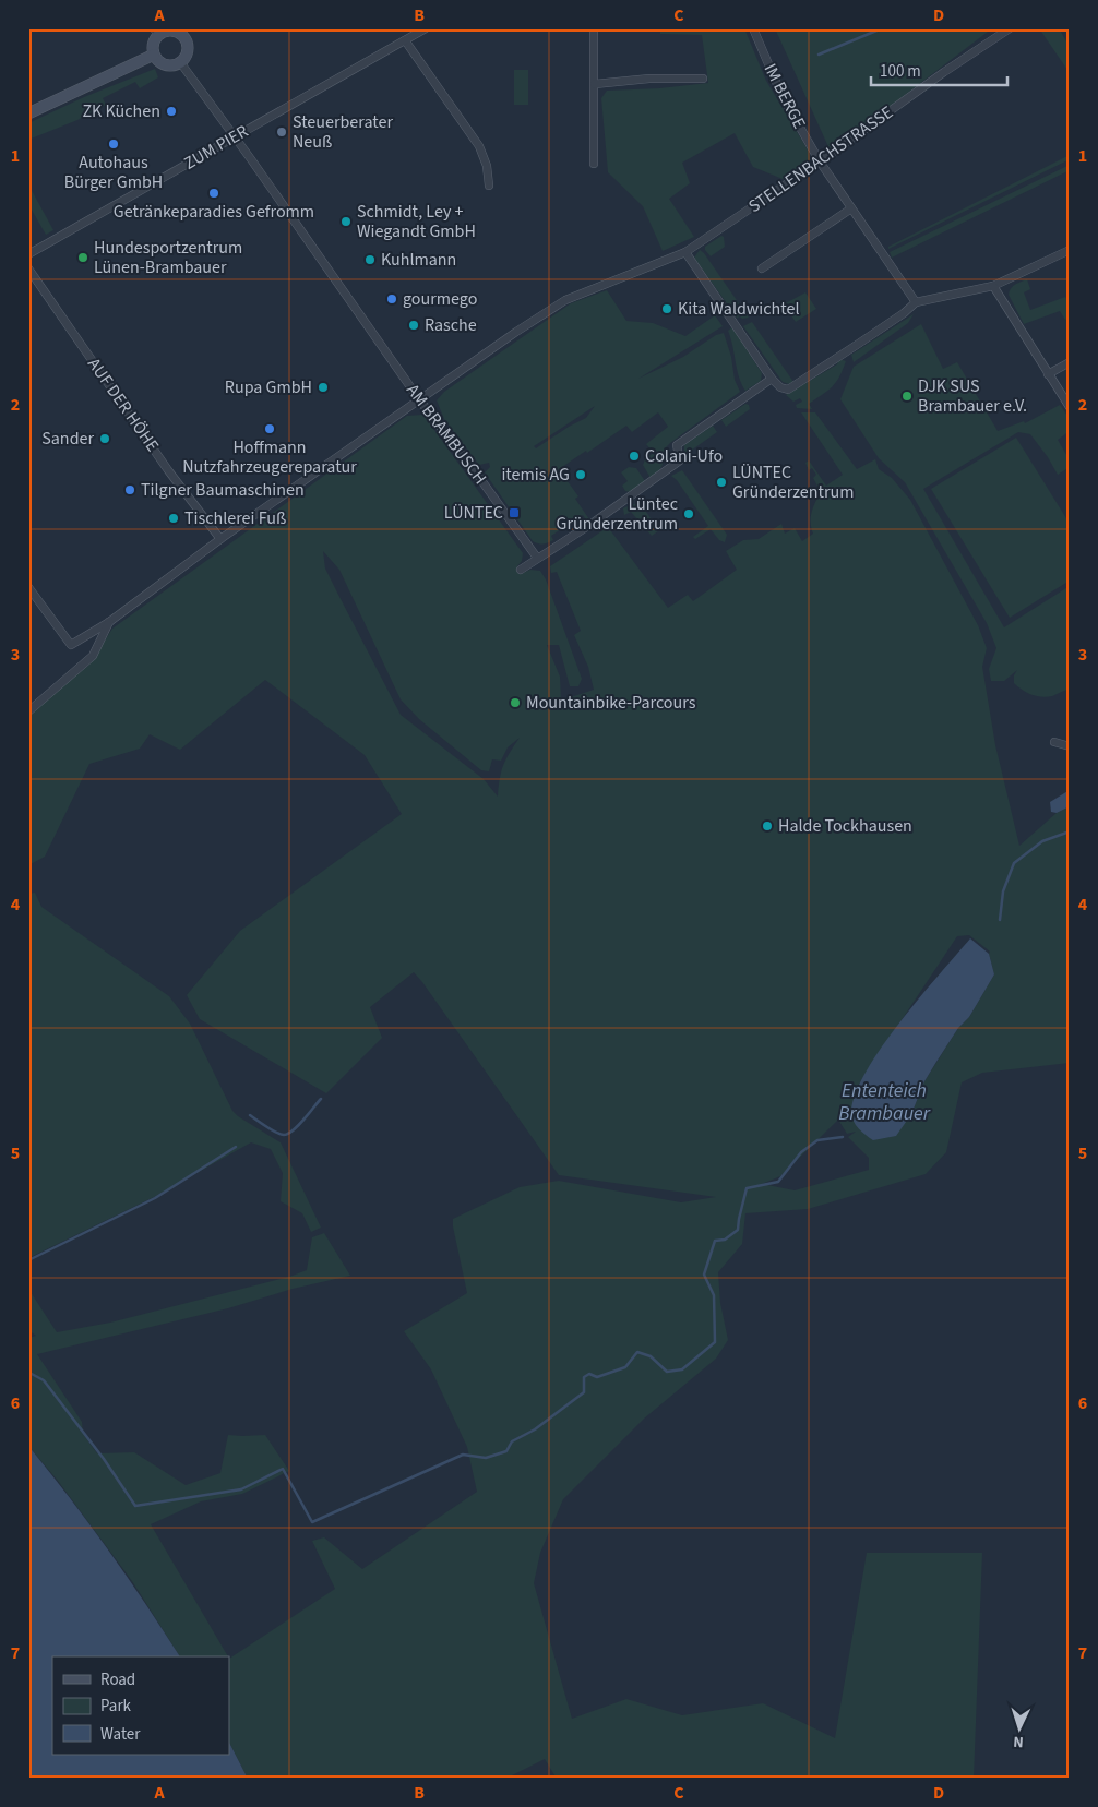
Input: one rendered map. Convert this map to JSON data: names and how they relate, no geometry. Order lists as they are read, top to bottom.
{
  "streets": {
    "street": [
      "IM BERGE",
      "ZUM PIER",
      "STELLENBACHSTRASSE",
      "AUF DER HÖHE",
      "AM BRAMBUSCH"
    ]
  },
  "crossings": [
    ["IM BERGE", "STELLENBACHSTRASSE"],
    ["ZUM PIER", "AM BRAMBUSCH"],
    ["STELLENBACHSTRASSE", "AUF DER HÖHE"],
    ["STELLENBACHSTRASSE", "AM BRAMBUSCH"]
  ],
  "water": ["Ententeich Brambauer"],
  "places": {
    "other": [
      "ZK Küchen",
      "Steuerberater Neuß",
      "Autohaus Bürger GmbH",
      "Getränkeparadies Gefromm",
      "Schmidt, Ley + Wiegandt GmbH",
      "Hundesportzentrum Lünen-Brambauer",
      "Kuhlmann",
      "gourmego",
      "Kita Waldwichtel",
      "Rasche",
      "Rupa GmbH",
      "DJK SUS Brambauer e.V.",
      "Hoffmann Nutzfahrzeugereparatur",
      "Sander",
      "Colani-Ufo",
      "itemis AG",
      "LÜNTEC Gründerzentrum",
      "Tilgner Baumaschinen",
      "Lüntec Gründerzentrum",
      "Tischlerei Fuß",
      "Mountainbike-Parcours",
      "Halde Tockhausen"
    ],
    "transit": ["LÜNTEC"]
  },
  "legend": ["Road", "Park", "Water"],
  "scale_bar": "100 m",
  "north": "bottom",
  "grid": {
    "columns": [
      "A",
      "B",
      "C",
      "D"
    ],
    "rows": [
      "1",
      "2",
      "3",
      "4",
      "5",
      "6",
      "7"
    ]
  }
}
